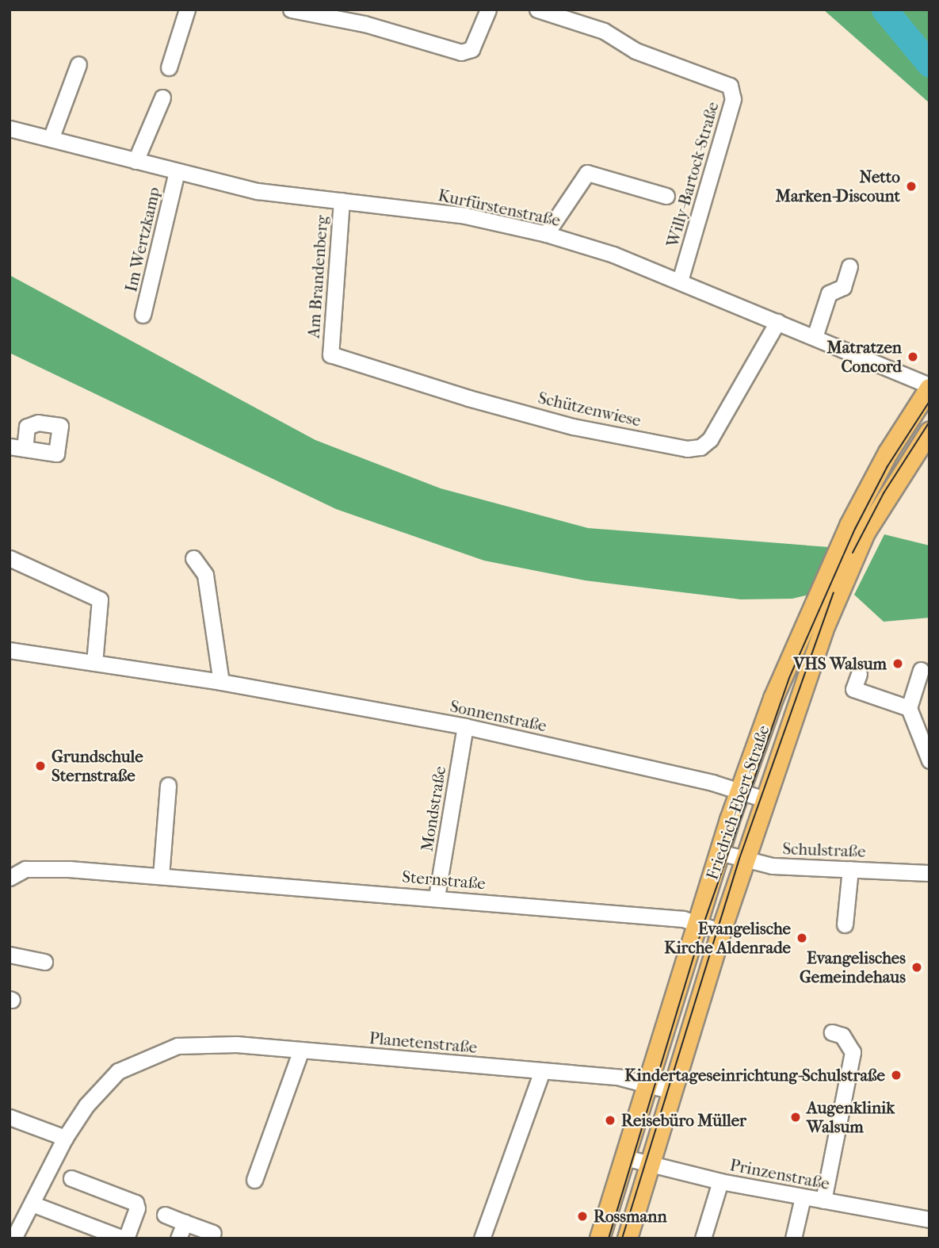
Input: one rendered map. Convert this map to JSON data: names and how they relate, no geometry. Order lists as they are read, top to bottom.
{
  "streets": {
    "main road": ["Friedrich-Ebert-Straße"],
    "street": [
      "Willy-Bartock-Straße",
      "Kurfürstenstraße",
      "Im Wertzkamp",
      "Am Brandenberg",
      "Schützenwiese",
      "Sonnenstraße",
      "Mondstraße",
      "Schulstraße",
      "Sternstraße",
      "Planetenstraße",
      "Prinzenstraße"
    ]
  },
  "crossings": [
    ["Willy-Bartock-Straße", "Kurfürstenstraße"],
    ["Kurfürstenstraße", "Im Wertzkamp"],
    ["Kurfürstenstraße", "Am Brandenberg"],
    ["Kurfürstenstraße", "Schützenwiese"],
    ["Kurfürstenstraße", "Friedrich-Ebert-Straße"],
    ["Am Brandenberg", "Schützenwiese"],
    ["Sonnenstraße", "Friedrich-Ebert-Straße"],
    ["Sonnenstraße", "Mondstraße"],
    ["Friedrich-Ebert-Straße", "Schulstraße"],
    ["Friedrich-Ebert-Straße", "Sternstraße"],
    ["Friedrich-Ebert-Straße", "Planetenstraße"],
    ["Friedrich-Ebert-Straße", "Prinzenstraße"],
    ["Mondstraße", "Sternstraße"]
  ],
  "places": [
    "Netto Marken-Discount",
    "Matratzen Concord",
    "VHS Walsum",
    "Grundschule Sternstraße",
    "Evangelische Kirche Aldenrade",
    "Evangelisches Gemeindehaus",
    "Kindertageseinrichtung-Schulstraße",
    "Augenklinik Walsum",
    "Reisebüro Müller",
    "Rossmann"
  ]
}
